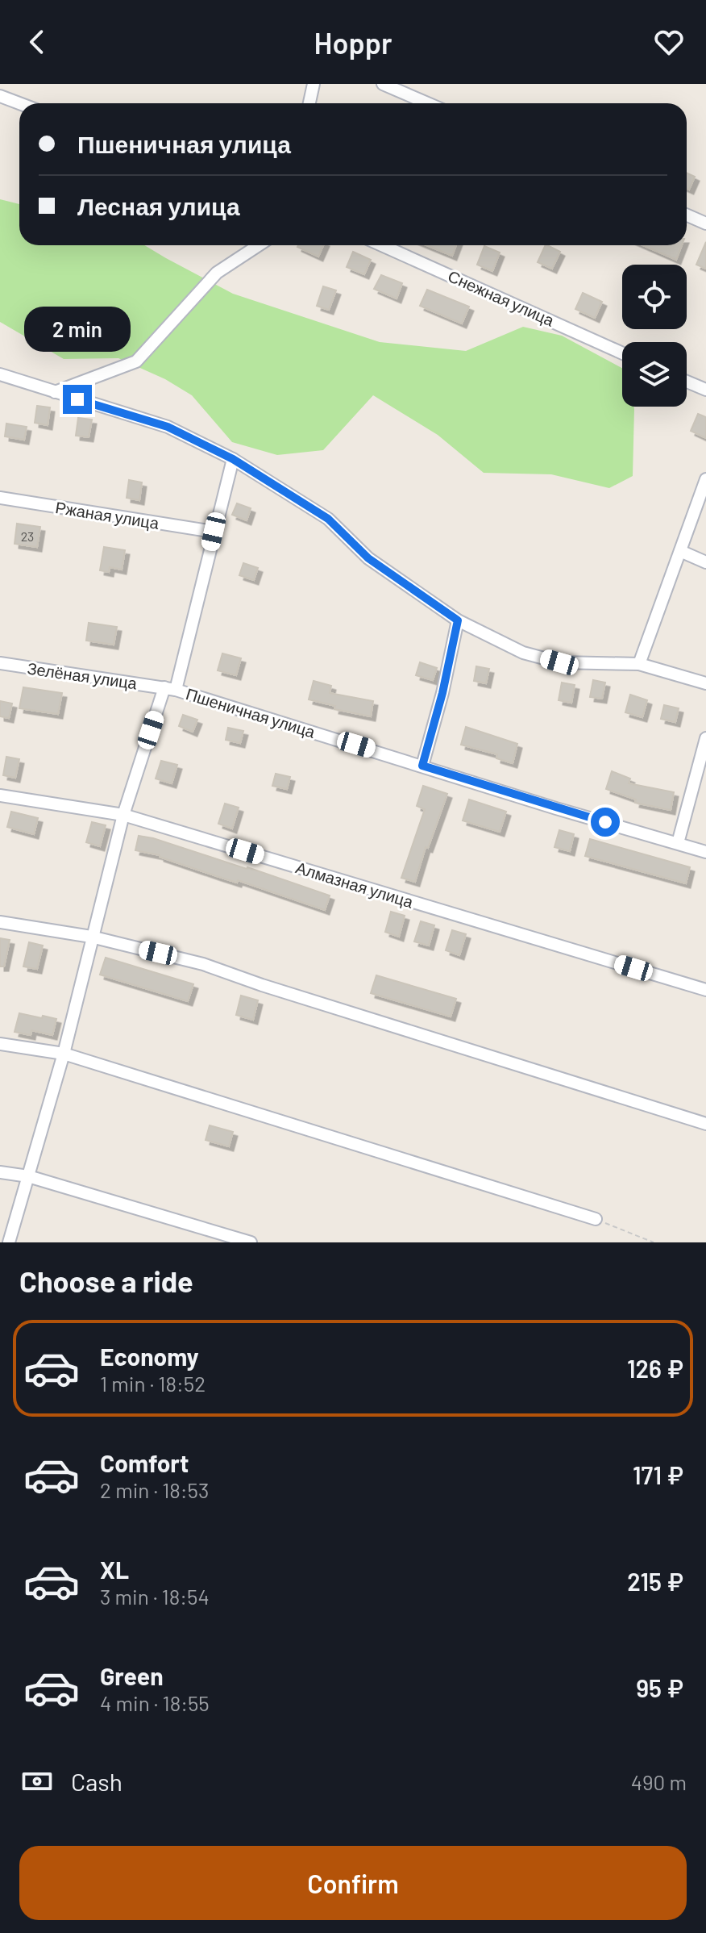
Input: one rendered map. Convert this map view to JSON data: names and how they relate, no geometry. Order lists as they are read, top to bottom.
{
  "streets": {
    "street": [
      "Снежная улица",
      "Ржаная улица",
      "Зелёная улица",
      "Пшеничная улица",
      "Алмазная улица"
    ]
  },
  "crossings": [
    ["Зелёная улица", "Пшеничная улица"]
  ],
  "house_numbers": ["23"],
  "page": {
    "header": "Hoppr",
    "banner": ["Пшеничная улица", "Лесная улица"],
    "bubble": "2 min",
    "heading": "Choose a ride",
    "list": [
      {
        "name": "Economy",
        "note": "1 min · 18:52",
        "value": "126 ₽"
      },
      {
        "name": "Comfort",
        "note": "2 min · 18:53",
        "value": "171 ₽"
      },
      {
        "name": "XL",
        "note": "3 min · 18:54",
        "value": "215 ₽"
      },
      {
        "name": "Green",
        "note": "4 min · 18:55",
        "value": "95 ₽"
      }
    ],
    "pay": ["Cash", "490 m"],
    "buttons": "Confirm"
  }
}
